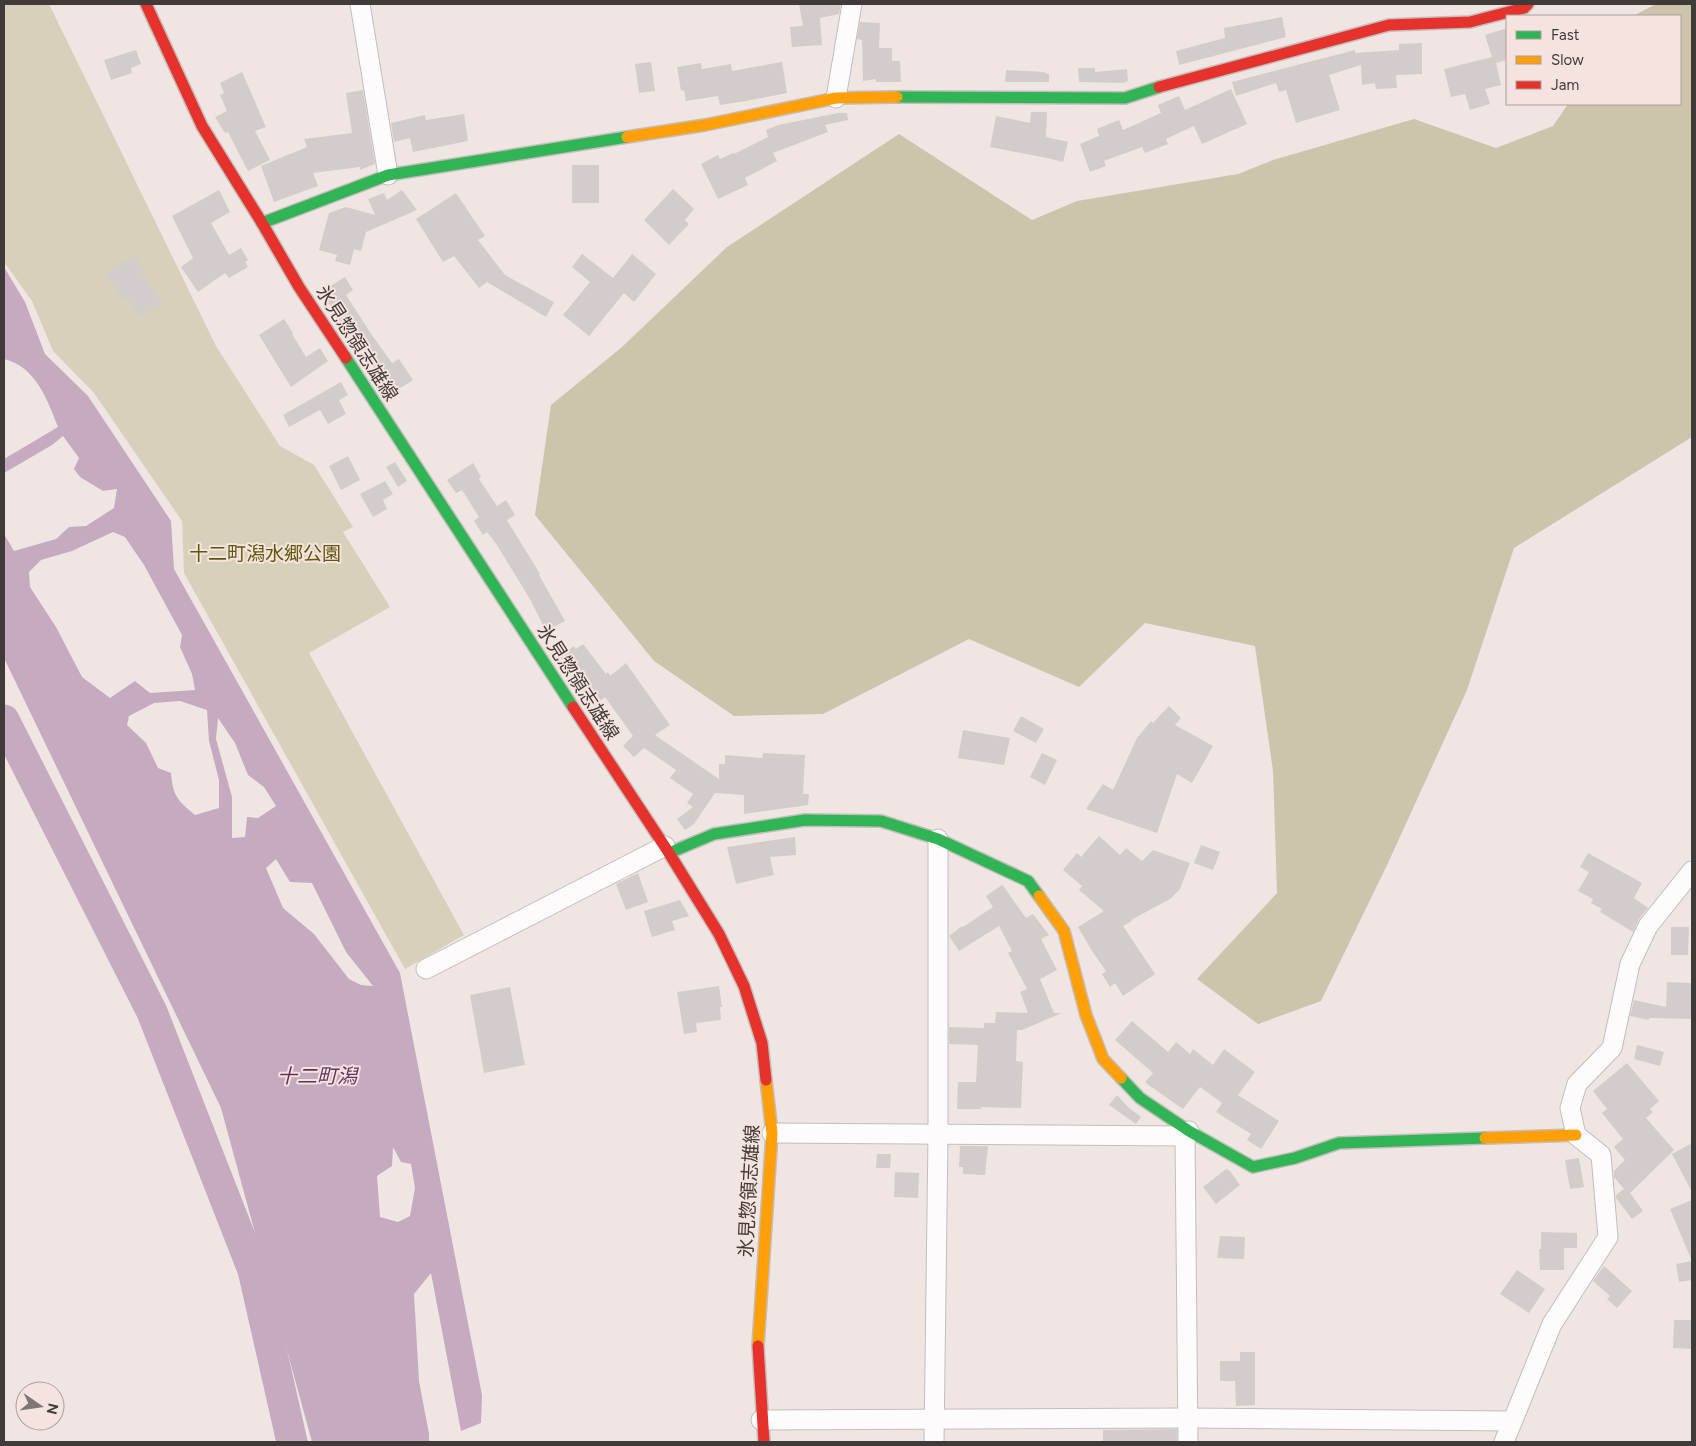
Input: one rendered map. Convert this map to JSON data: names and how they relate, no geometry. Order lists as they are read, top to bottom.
{
  "streets": {
    "street": ["氷見惣領志雄線"]
  },
  "water": ["十二町潟"],
  "parks": ["十二町潟水郷公園"],
  "legend": ["Fast", "Slow", "Jam"],
  "north": "right"
}
